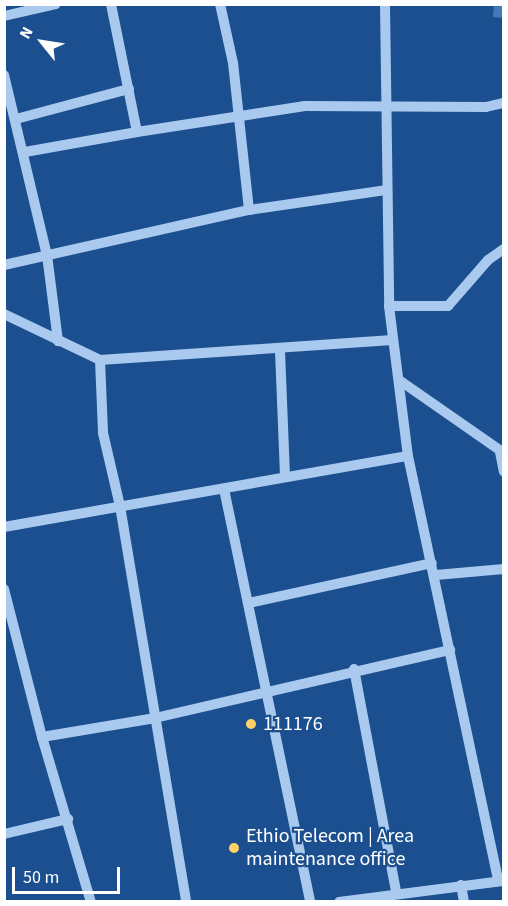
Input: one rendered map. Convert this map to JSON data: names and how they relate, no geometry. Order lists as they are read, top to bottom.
{
  "places": ["111176", "Ethio Telecom | Area maintenance office"],
  "scale_bar": "50 m",
  "north": "top left"
}
